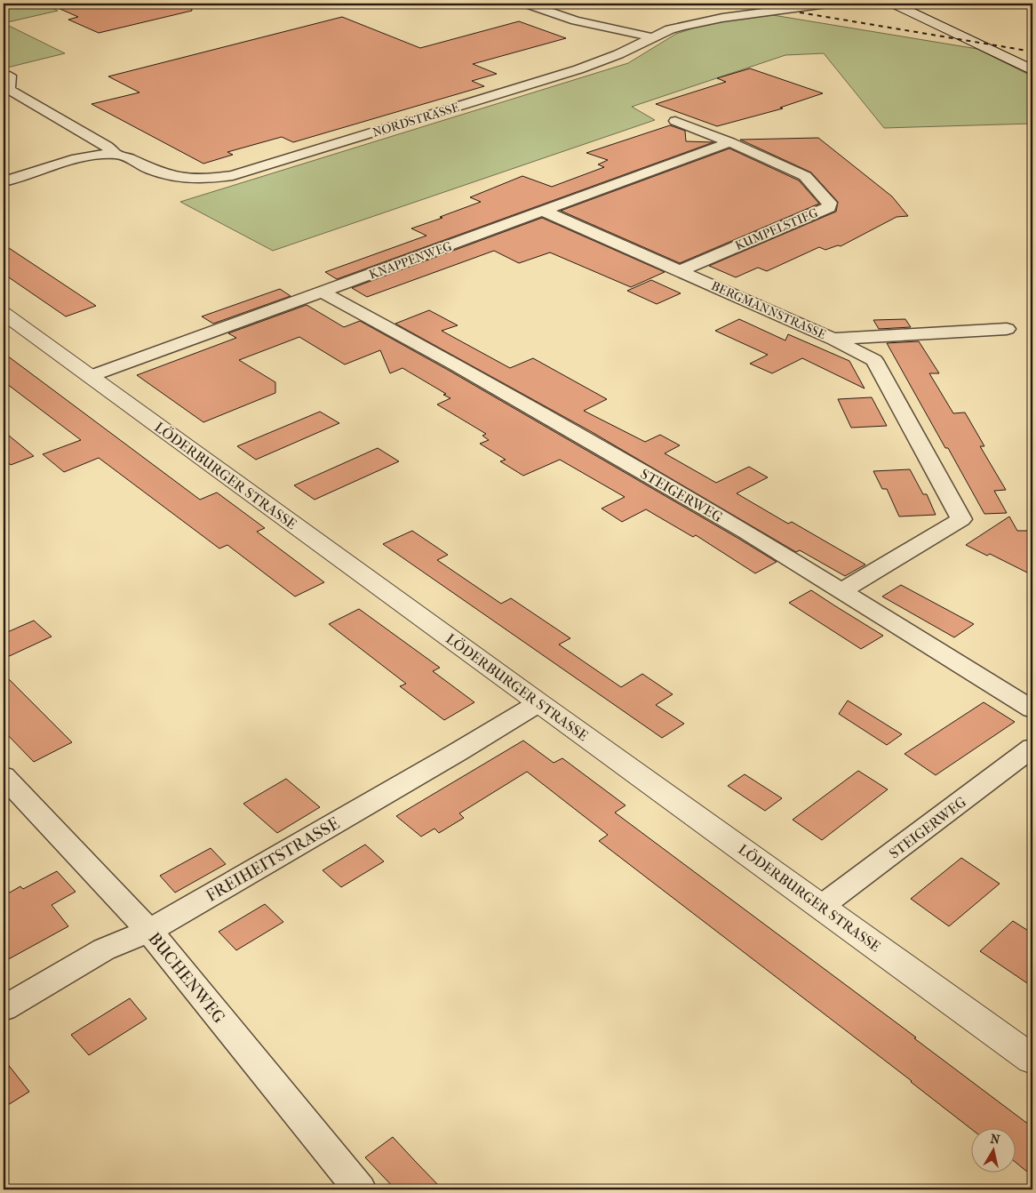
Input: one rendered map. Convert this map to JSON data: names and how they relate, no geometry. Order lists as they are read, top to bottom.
{
  "streets": {
    "street": [
      "NORDSTRASSE",
      "KUMPELSTIEG",
      "KNAPPENWEG",
      "BERGMANNSTRASSE",
      "LÖDERBURGER STRASSE",
      "STEIGERWEG",
      "FREIHEITSTRASSE",
      "BUCHENWEG"
    ]
  },
  "crossings": [
    ["KUMPELSTIEG", "KNAPPENWEG"],
    ["KUMPELSTIEG", "BERGMANNSTRASSE"],
    ["KNAPPENWEG", "BERGMANNSTRASSE"],
    ["KNAPPENWEG", "LÖDERBURGER STRASSE"],
    ["KNAPPENWEG", "STEIGERWEG"],
    ["LÖDERBURGER STRASSE", "STEIGERWEG"],
    ["LÖDERBURGER STRASSE", "FREIHEITSTRASSE"],
    ["FREIHEITSTRASSE", "BUCHENWEG"]
  ],
  "north": "top"
}
